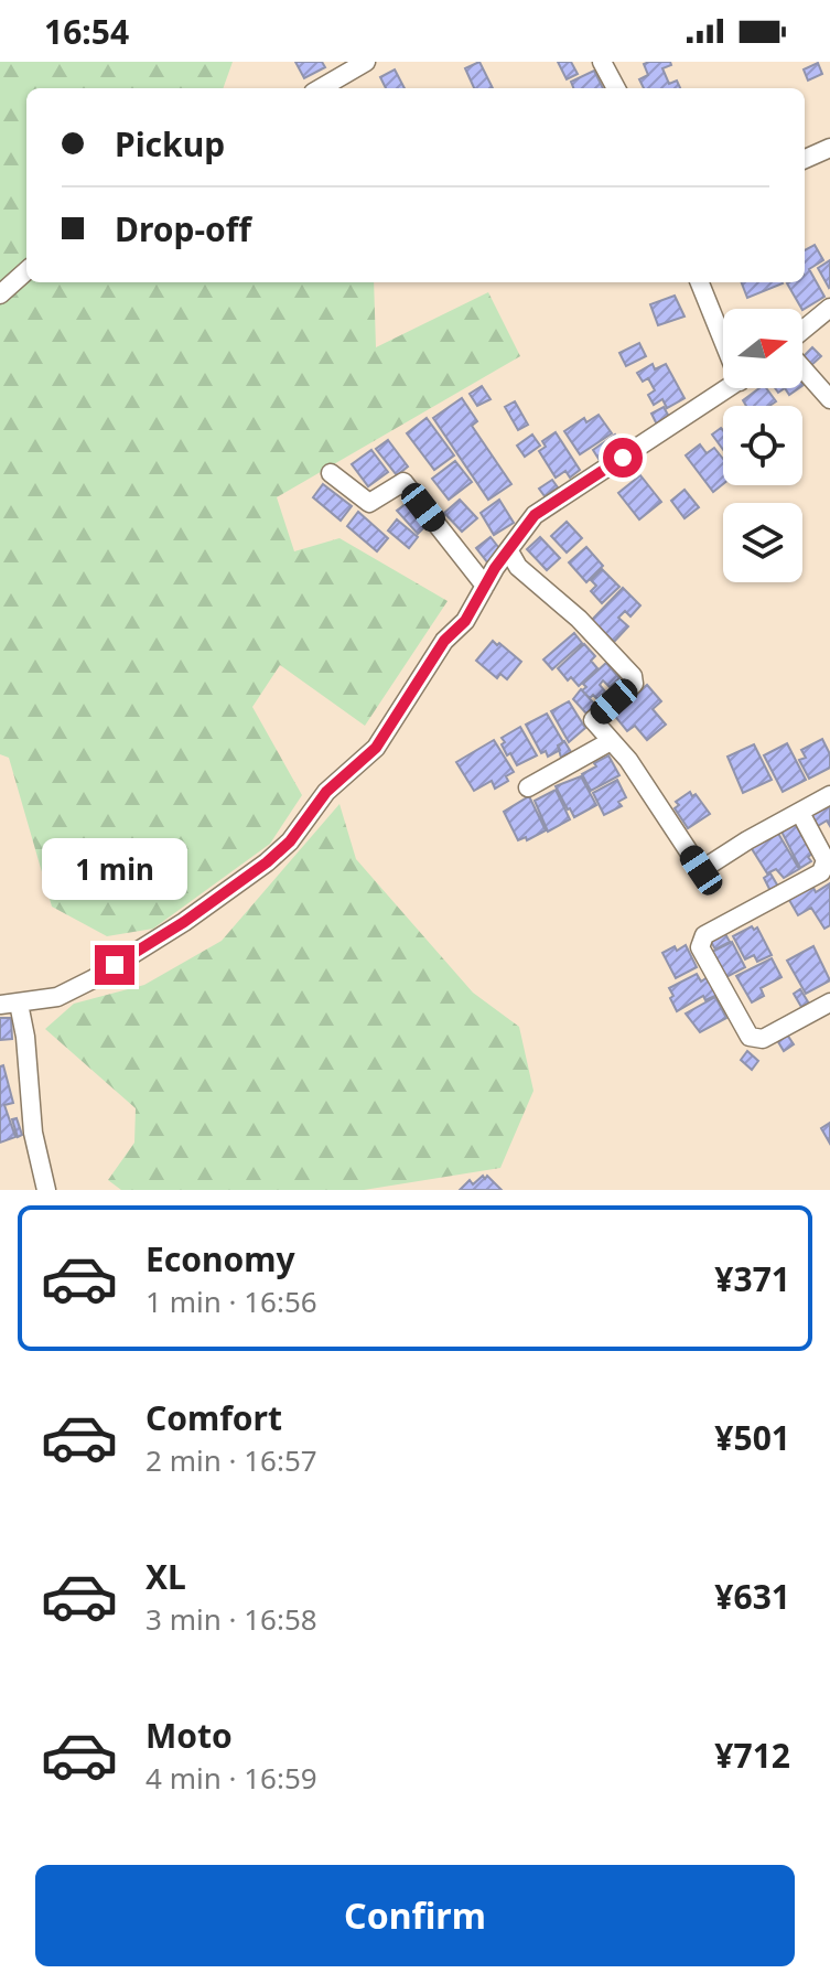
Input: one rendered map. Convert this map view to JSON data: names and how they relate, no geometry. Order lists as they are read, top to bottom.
{
  "north": "right",
  "page": {
    "status": "16:54",
    "banner": ["Pickup", "Drop-off"],
    "bubble": "1 min",
    "list": [
      {
        "name": "Economy",
        "note": "1 min · 16:56",
        "value": "¥371"
      },
      {
        "name": "Comfort",
        "note": "2 min · 16:57",
        "value": "¥501"
      },
      {
        "name": "XL",
        "note": "3 min · 16:58",
        "value": "¥631"
      },
      {
        "name": "Moto",
        "note": "4 min · 16:59",
        "value": "¥712"
      }
    ],
    "buttons": "Confirm"
  }
}
